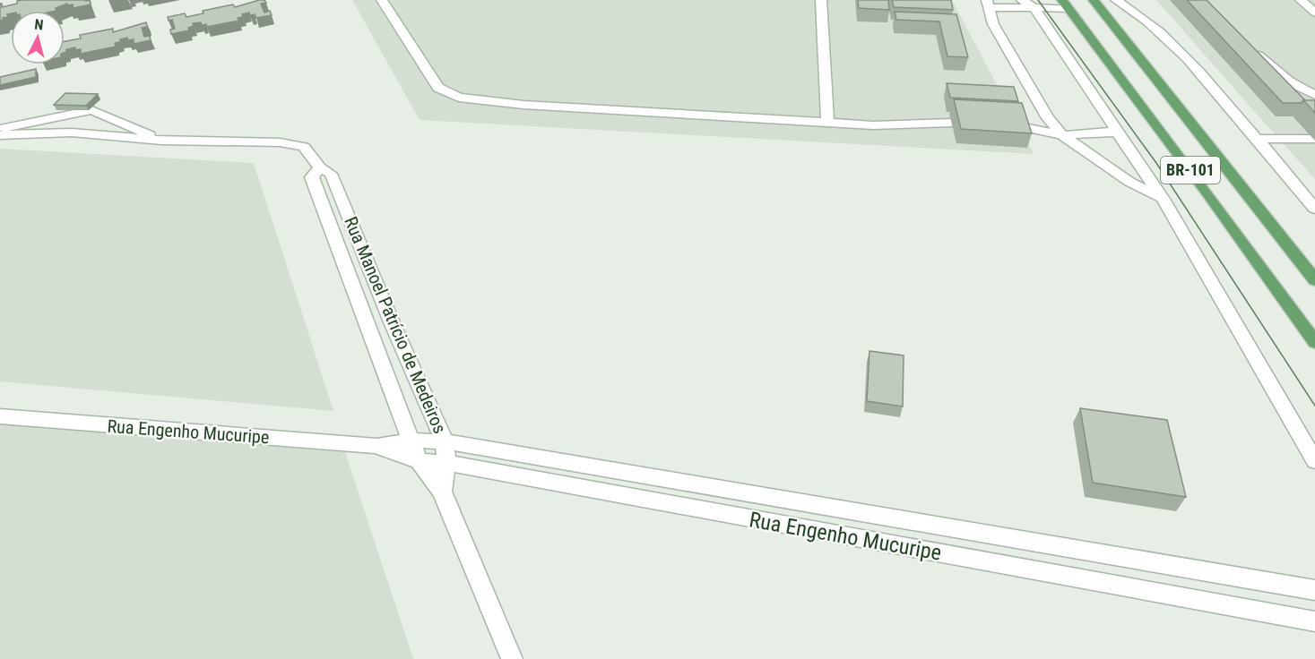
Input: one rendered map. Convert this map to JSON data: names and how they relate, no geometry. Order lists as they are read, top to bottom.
{
  "streets": {
    "main road": ["BR-101"],
    "street": ["Rua Manoel Patrício de Medeiros", "Rua Engenho Mucuripe"]
  },
  "crossings": [
    ["Rua Manoel Patrício de Medeiros", "Rua Engenho Mucuripe"]
  ],
  "north": "top"
}
